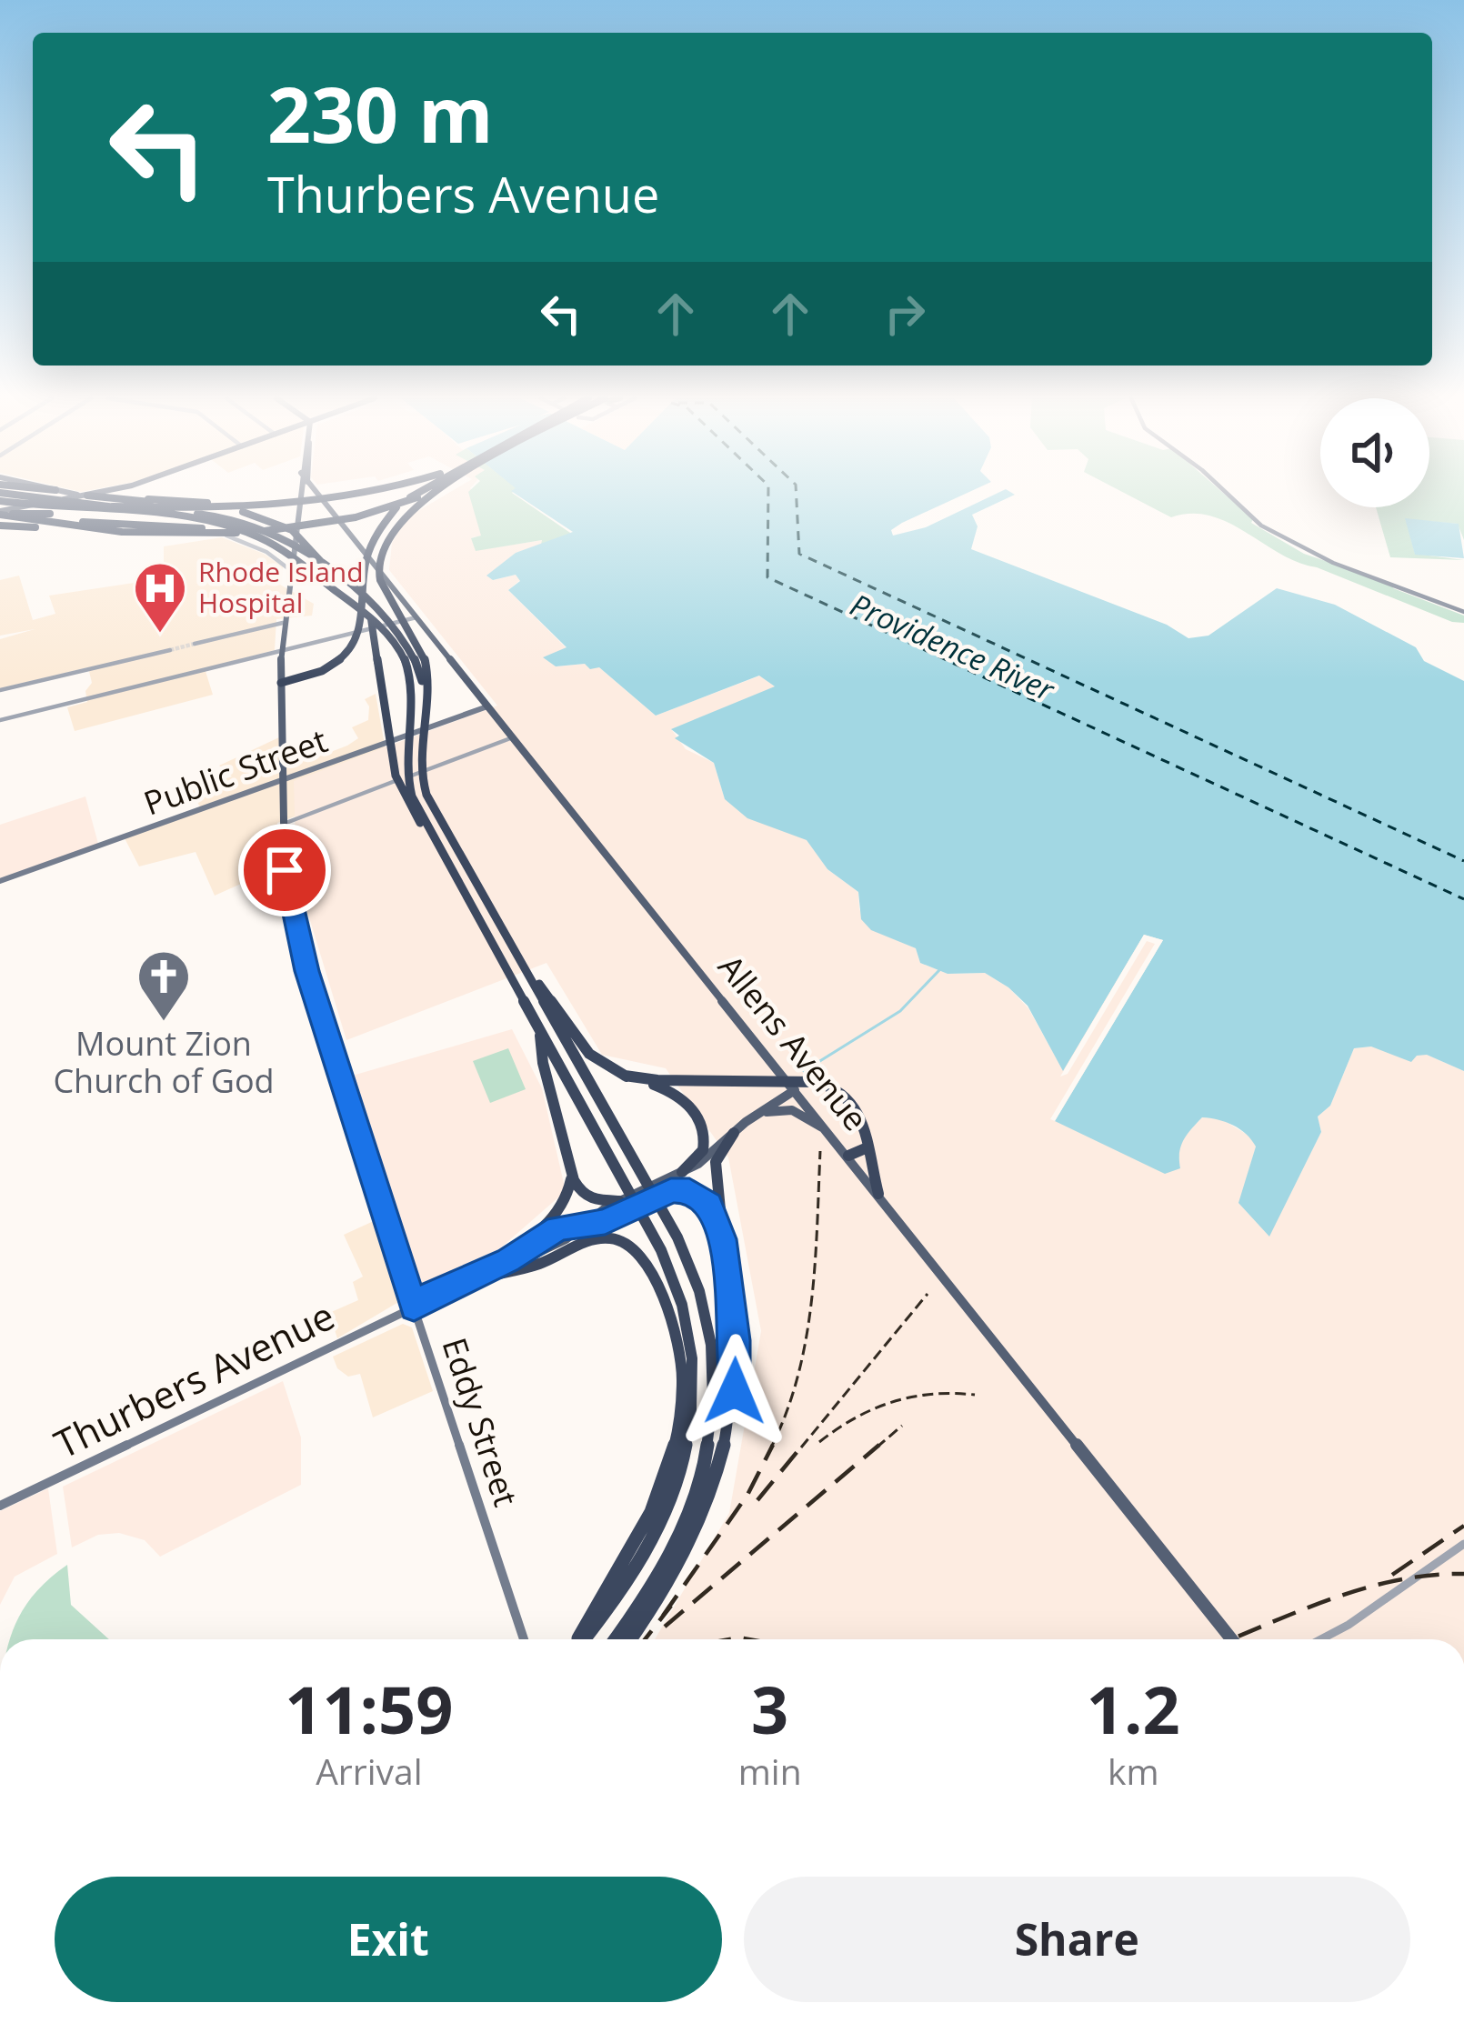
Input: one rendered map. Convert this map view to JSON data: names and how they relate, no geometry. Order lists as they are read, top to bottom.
{
  "streets": {
    "main road": [
      "Public Street",
      "Allens Avenue",
      "Thurbers Avenue",
      "Eddy Street"
    ]
  },
  "crossings": [
    ["Public Street", "Allens Avenue"],
    ["Public Street", "Eddy Street"],
    ["Allens Avenue", "Thurbers Avenue"],
    ["Thurbers Avenue", "Eddy Street"]
  ],
  "water": ["Providence River"],
  "places": {
    "hospital": ["Rhode Island Hospital"],
    "church": ["Mount Zion Church of God"]
  },
  "page": {
    "turn": ["230 m", "Thurbers Avenue"],
    "eta": [
      "11:59",
      "Arrival",
      "3",
      "min",
      "1.2",
      "km"
    ],
    "buttons": ["Exit", "Share"]
  }
}
